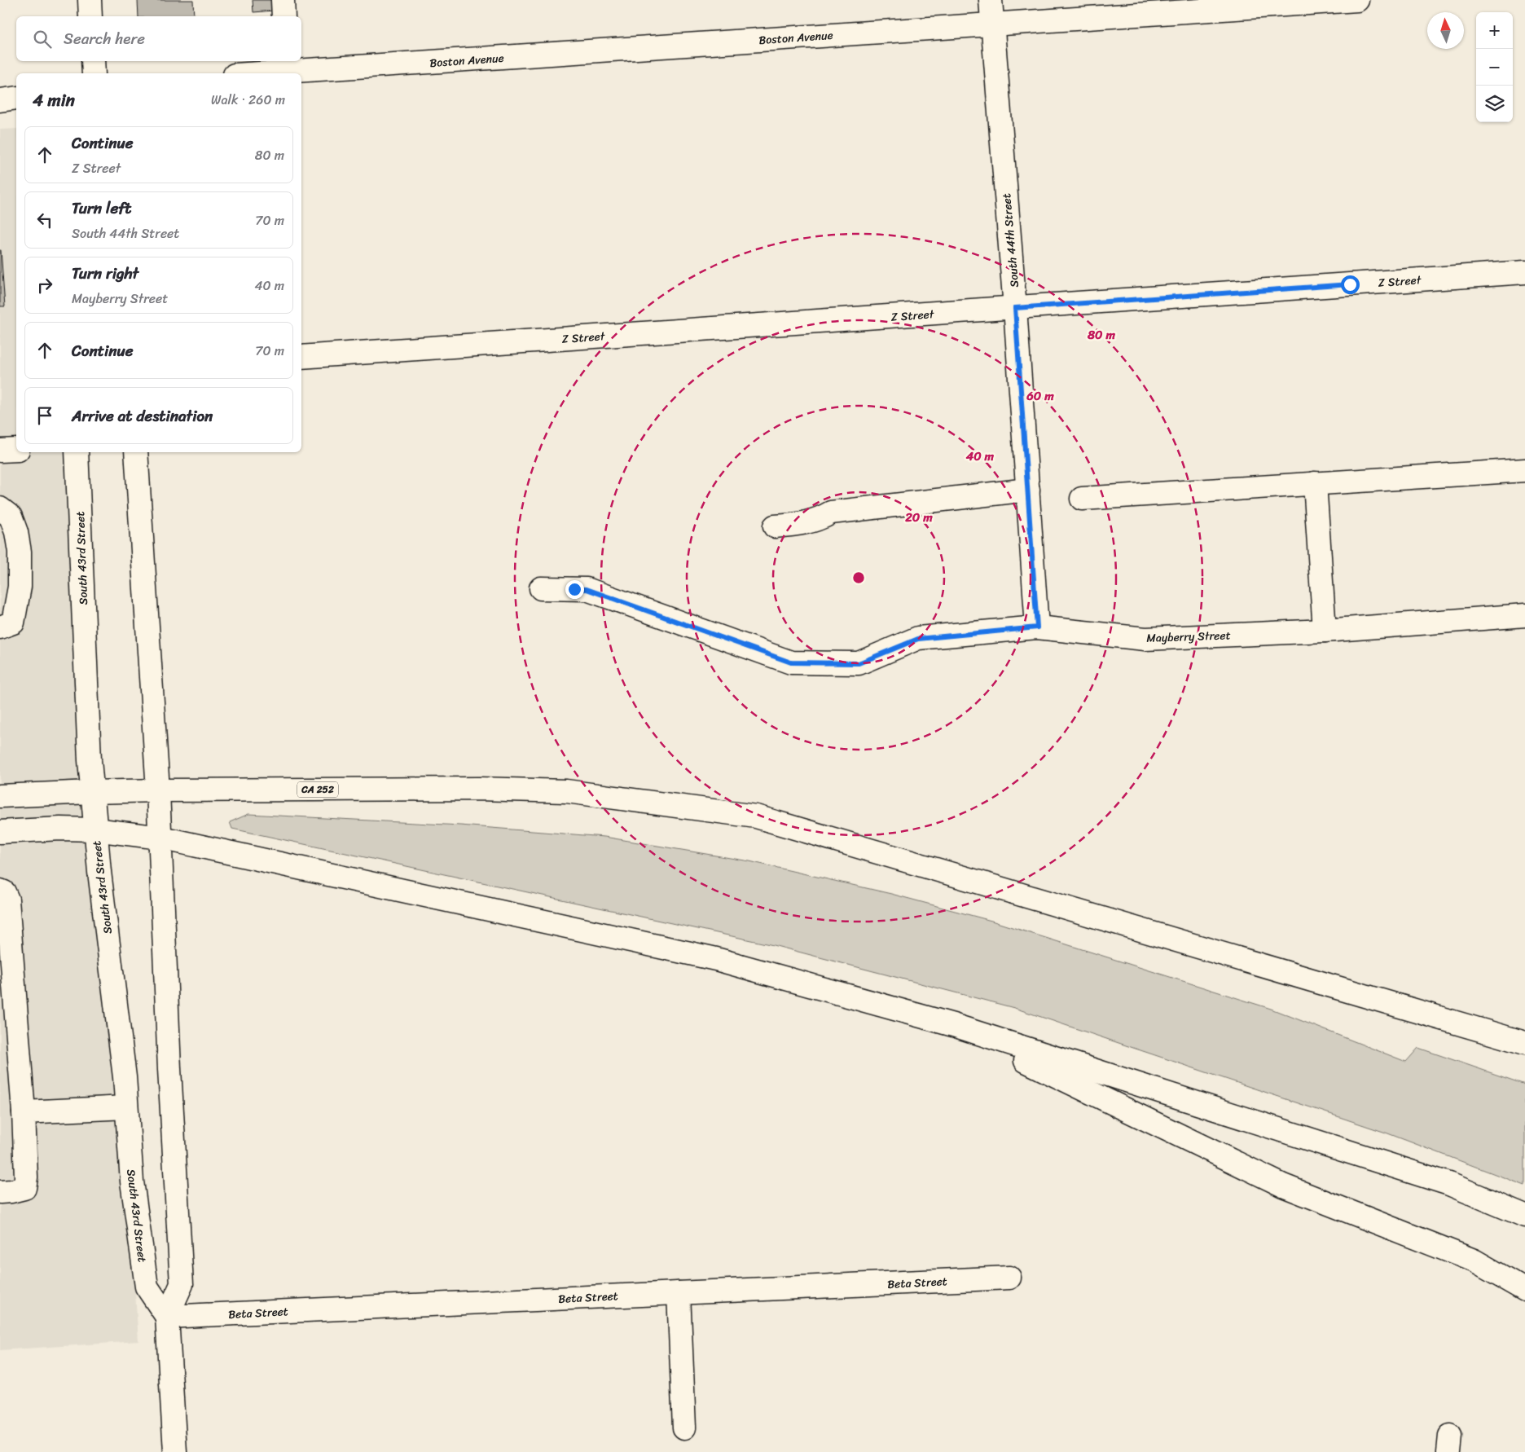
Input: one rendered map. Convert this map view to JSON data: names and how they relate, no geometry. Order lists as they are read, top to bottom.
{
  "streets": {
    "main road": [
      "Boston Avenue",
      "South 44th Street",
      "Z Street",
      "South 43rd Street",
      "Mayberry Street",
      "CA 252",
      "Beta Street"
    ]
  },
  "crossings": [
    ["Boston Avenue", "South 44th Street"],
    ["South 44th Street", "Z Street"],
    ["South 44th Street", "Mayberry Street"],
    ["South 43rd Street", "Beta Street"]
  ],
  "north": "top",
  "page": {
    "map_buttons": ["+", "−"],
    "search": "Search here",
    "heading": ["4 min", "Walk · 260 m"],
    "list": [
      ["Continue", "Z Street", "80 m"],
      ["Turn left", "South 44th Street", "70 m"],
      ["Turn right", "Mayberry Street", "40 m"],
      ["Continue", "70 m"],
      "Arrive at destination"
    ]
  },
  "rings": [
    "80 m",
    "60 m",
    "40 m",
    "20 m"
  ]
}
